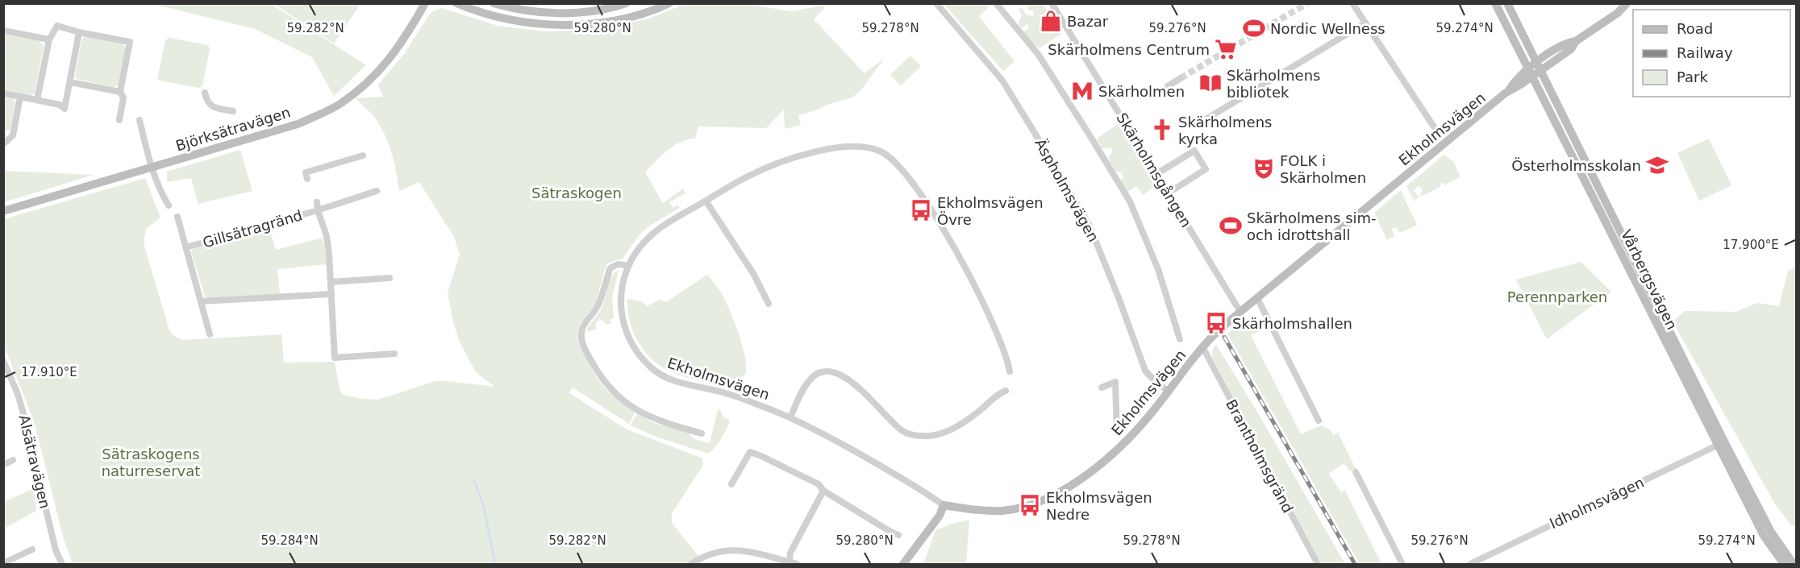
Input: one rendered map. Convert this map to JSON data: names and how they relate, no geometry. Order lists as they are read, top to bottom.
{
  "streets": {
    "street": [
      "Björksätravägen",
      "Ekholmsvägen",
      "Skärholmsgången",
      "Äspholmsvägen",
      "Gillsätragränd",
      "Vårbergsvägen",
      "Brantholmsgränd",
      "Alsätravägen",
      "Idholmsvägen"
    ]
  },
  "crossings": [
    ["Ekholmsvägen", "Skärholmsgången"],
    ["Ekholmsvägen", "Äspholmsvägen"],
    ["Ekholmsvägen", "Vårbergsvägen"],
    ["Ekholmsvägen", "Brantholmsgränd"],
    ["Vårbergsvägen", "Idholmsvägen"]
  ],
  "parks": ["Sätraskogen", "Perennparken", "Sätraskogens naturreservat"],
  "places": {
    "shop": ["Bazar"],
    "sports": ["Nordic Wellness", "Skärholmens sim- och idrottshall"],
    "supermarket": ["Skärholmens Centrum"],
    "library": ["Skärholmens bibliotek"],
    "metro station": ["Skärholmen"],
    "church": ["Skärholmens kyrka"],
    "school or university": ["Österholmsskolan"],
    "theatre": ["FOLK i Skärholmen"],
    "bus stop": ["Ekholmsvägen Övre", "Skärholmshallen", "Ekholmsvägen Nedre"]
  },
  "legend": ["Road", "Railway", "Park"],
  "coordinates": [
    "59.282°N",
    "59.280°N",
    "59.278°N",
    "59.276°N",
    "59.274°N",
    "17.900°E",
    "17.910°E",
    "59.284°N"
  ]
}
